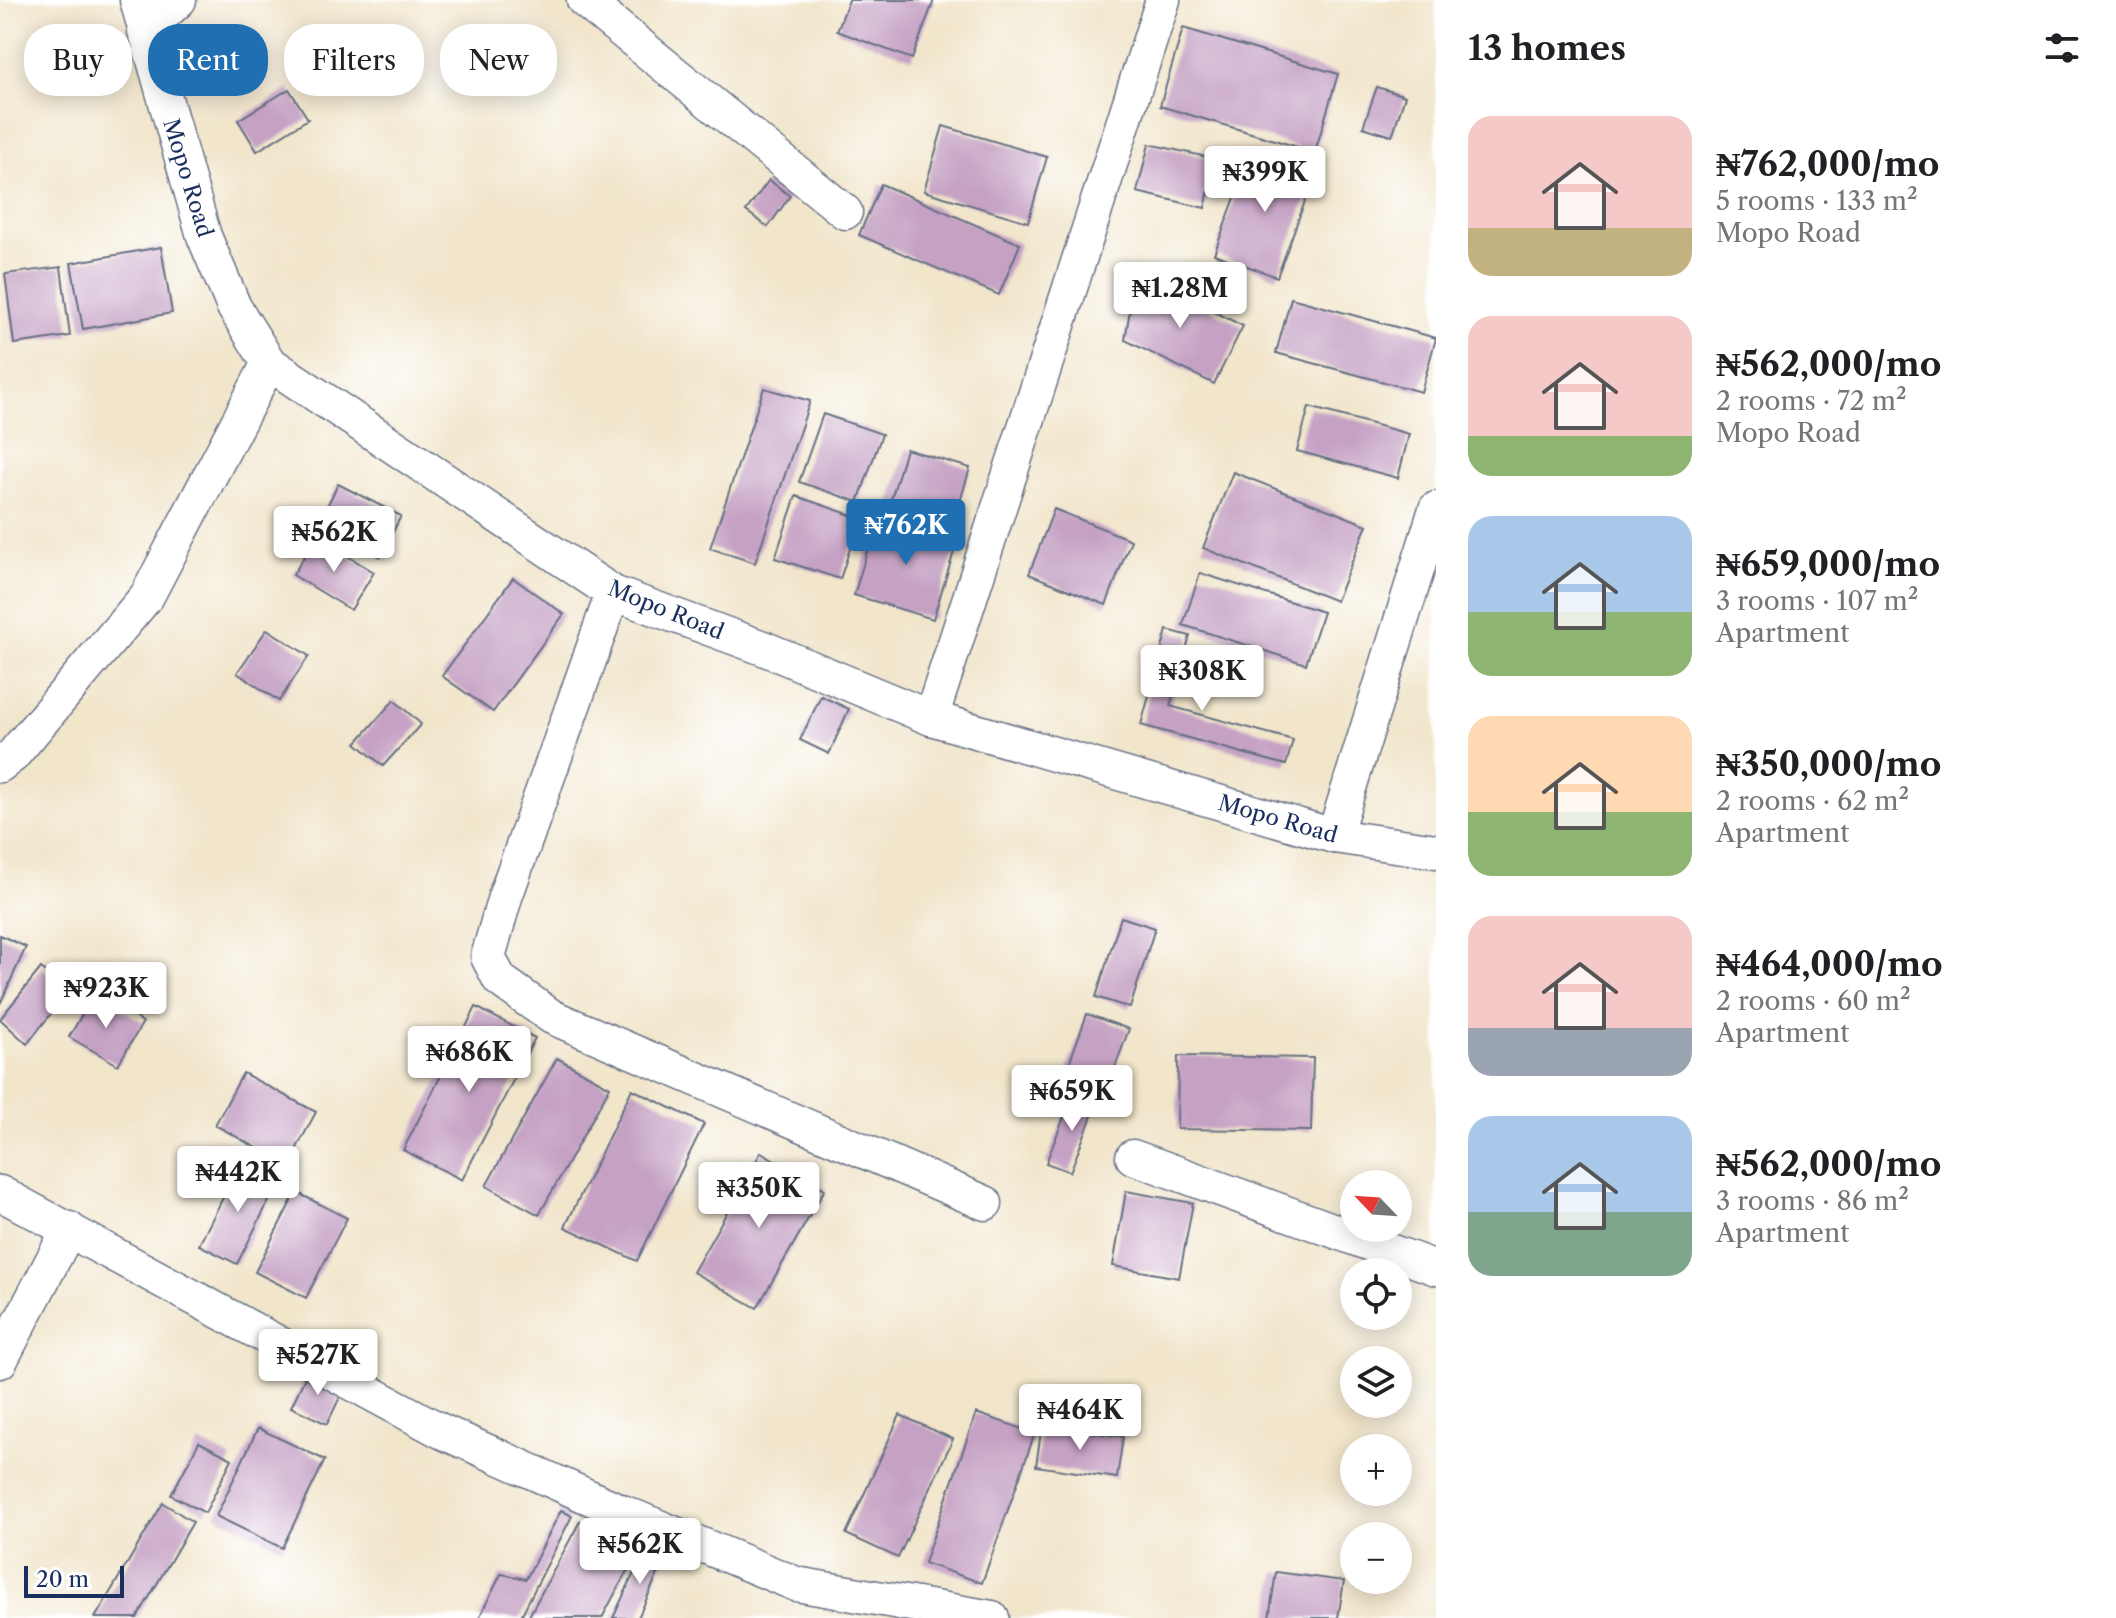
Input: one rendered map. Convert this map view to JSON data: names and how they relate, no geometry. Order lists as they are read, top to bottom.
{
  "streets": {
    "street": ["Mopo Road"]
  },
  "scale_bar": "20 m",
  "north": "top left",
  "page": {
    "heading": "13 homes",
    "chip": [
      "Buy",
      "Rent",
      "Filters",
      "New"
    ],
    "list": [
      {
        "name": "₦762,000/mo",
        "note": "5 rooms · 133 m² · Mopo Road"
      },
      {
        "name": "₦562,000/mo",
        "note": "2 rooms · 72 m² · Mopo Road"
      },
      {
        "name": "₦659,000/mo",
        "note": "3 rooms · 107 m² · Apartment"
      },
      {
        "name": "₦350,000/mo",
        "note": "2 rooms · 62 m² · Apartment"
      },
      {
        "name": "₦464,000/mo",
        "note": "2 rooms · 60 m² · Apartment"
      },
      {
        "name": "₦562,000/mo",
        "note": "3 rooms · 86 m² · Apartment"
      }
    ],
    "price": [
      "₦399K",
      "₦1.28M",
      "₦762K",
      "₦562K",
      "₦308K",
      "₦923K",
      "₦686K",
      "₦659K",
      "₦442K",
      "₦350K",
      "₦527K",
      "₦464K",
      "₦562K"
    ],
    "map_buttons": ["+", "−"],
    "scale": "20 m"
  }
}
